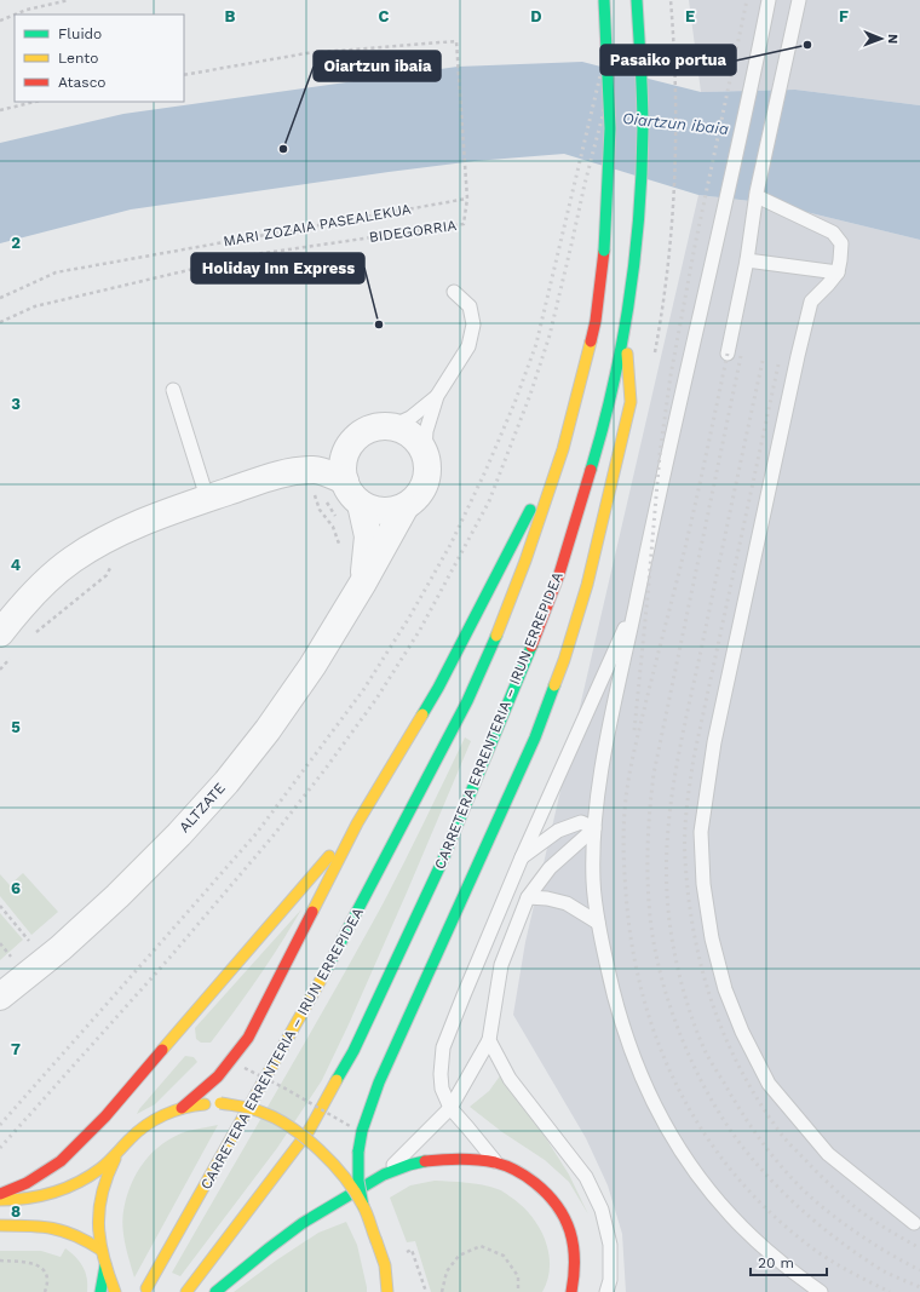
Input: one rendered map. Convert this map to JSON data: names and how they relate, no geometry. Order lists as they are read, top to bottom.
{
  "streets": {
    "main road": ["CARRETERA ERRENTERIA – IRUN ERREPIDEA"],
    "street": ["ALTZATE"],
    "path": ["MARI ZOZAIA PASEALEKUA", "BIDEGORRIA"]
  },
  "crossings": [
    ["MARI ZOZAIA PASEALEKUA", "BIDEGORRIA"]
  ],
  "water": ["Oiartzun ibaia"],
  "places": ["Pasaiko portua", "Oiartzun ibaia", "Holiday Inn Express"],
  "legend": ["Fluido", "Lento", "Atasco"],
  "scale_bar": "20 m",
  "north": "right",
  "grid": {
    "columns": [
      "B",
      "C",
      "D",
      "E",
      "F"
    ],
    "rows": [
      "2",
      "3",
      "4",
      "5",
      "6",
      "7",
      "8"
    ]
  }
}
